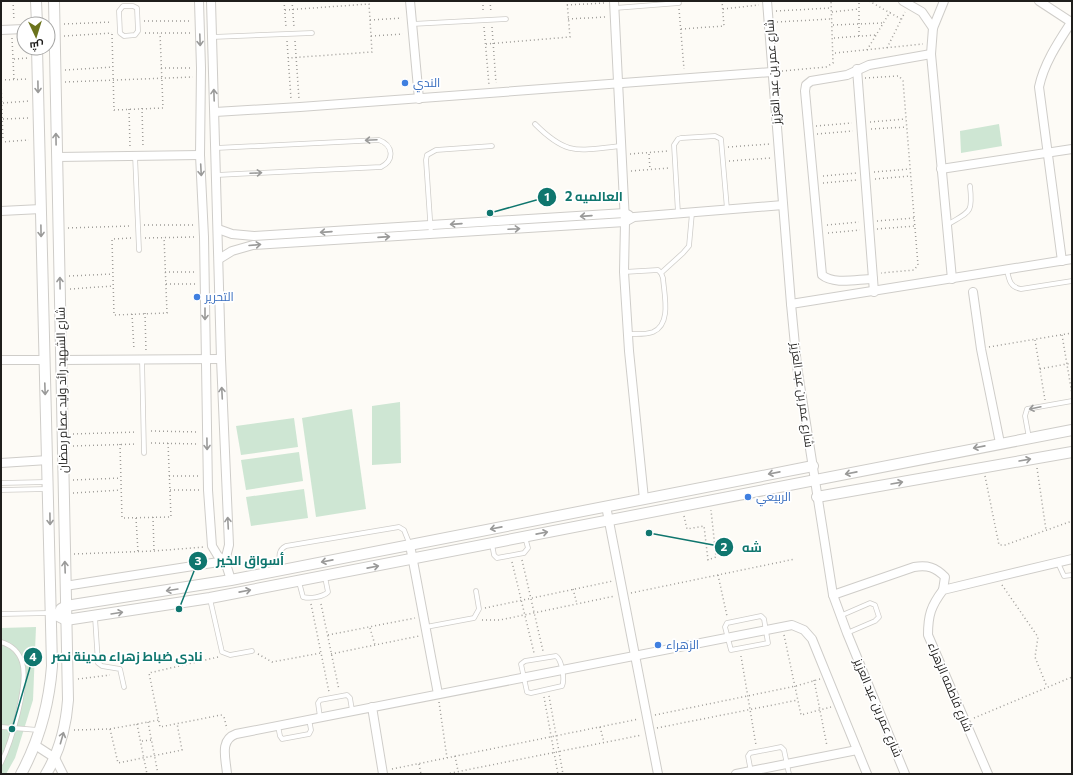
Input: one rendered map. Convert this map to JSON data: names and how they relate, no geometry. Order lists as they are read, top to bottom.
{
  "streets": {
    "street": ["شارع عمر بن عبد العزيز", "شارع الشهيد رائد وليد عصام رمضان", "شارع فاطمه الزهراء"]
  },
  "places": [
    "الندي",
    "العالميه 2",
    "التحرير",
    "الربيعي",
    "شه",
    "أسواق الخير",
    "الزهراء",
    "نادى ضباط زهراء مدينة نصر"
  ],
  "north": "bottom"
}
